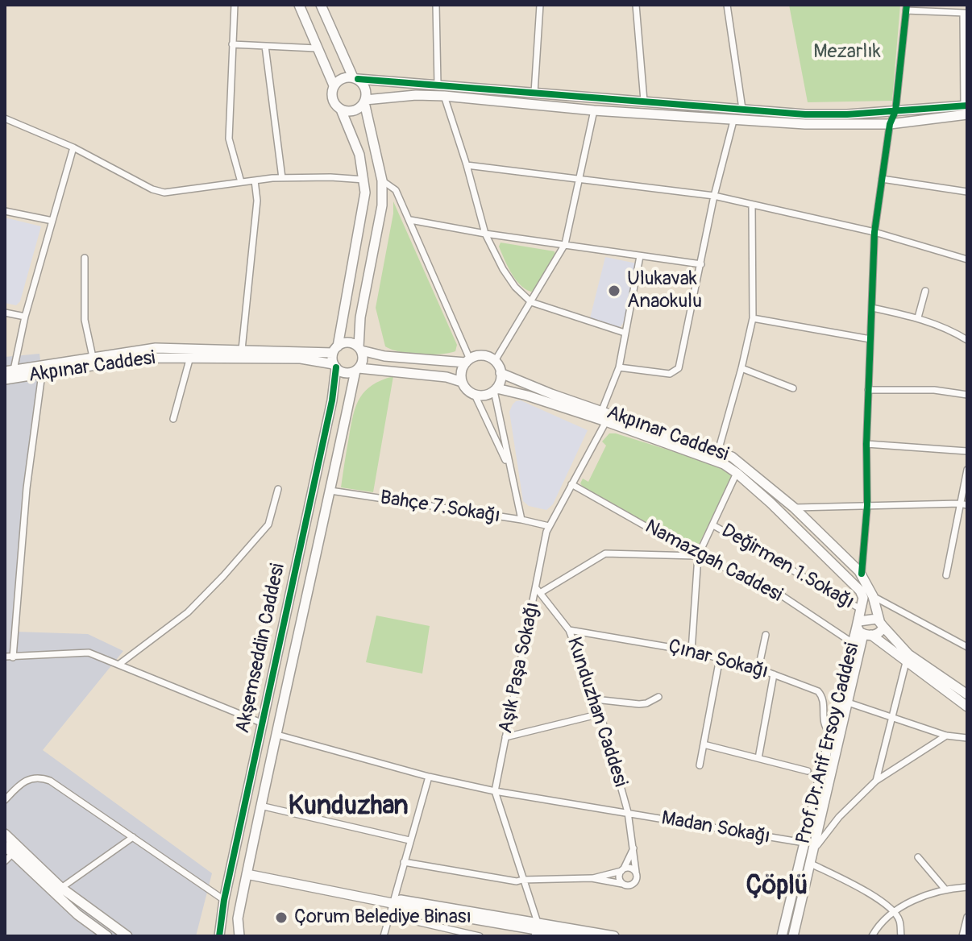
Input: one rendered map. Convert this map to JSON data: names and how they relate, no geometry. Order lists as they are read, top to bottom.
{
  "streets": {
    "street": [
      "Akpınar Caddesi",
      "Bahçe 7.Sokağı",
      "Namazgah Caddesi",
      "Değirmen 1.Sokağı",
      "Akşemseddin Caddesi",
      "Çınar Sokağı",
      "Aşık Paşa Sokağı",
      "Kunduzhan Caddesi",
      "Prof.Dr.Arif Ersoy Caddesi",
      "Madan Sokağı"
    ]
  },
  "crossings": [
    ["Akpınar Caddesi", "Değirmen 1.Sokağı"],
    ["Akpınar Caddesi", "Akşemseddin Caddesi"],
    ["Akpınar Caddesi", "Aşık Paşa Sokağı"],
    ["Akpınar Caddesi", "Prof.Dr.Arif Ersoy Caddesi"],
    ["Bahçe 7.Sokağı", "Akşemseddin Caddesi"],
    ["Bahçe 7.Sokağı", "Aşık Paşa Sokağı"],
    ["Namazgah Caddesi", "Aşık Paşa Sokağı"],
    ["Namazgah Caddesi", "Prof.Dr.Arif Ersoy Caddesi"],
    ["Akşemseddin Caddesi", "Madan Sokağı"],
    ["Çınar Sokağı", "Kunduzhan Caddesi"],
    ["Çınar Sokağı", "Prof.Dr.Arif Ersoy Caddesi"],
    ["Aşık Paşa Sokağı", "Kunduzhan Caddesi"],
    ["Aşık Paşa Sokağı", "Madan Sokağı"],
    ["Kunduzhan Caddesi", "Madan Sokağı"],
    ["Prof.Dr.Arif Ersoy Caddesi", "Madan Sokağı"]
  ],
  "districts": ["Kunduzhan", "Çöplü"],
  "parks": ["Mezarlık"],
  "places": ["Ulukavak Anaokulu", "Çorum Belediye Binası"]
}
